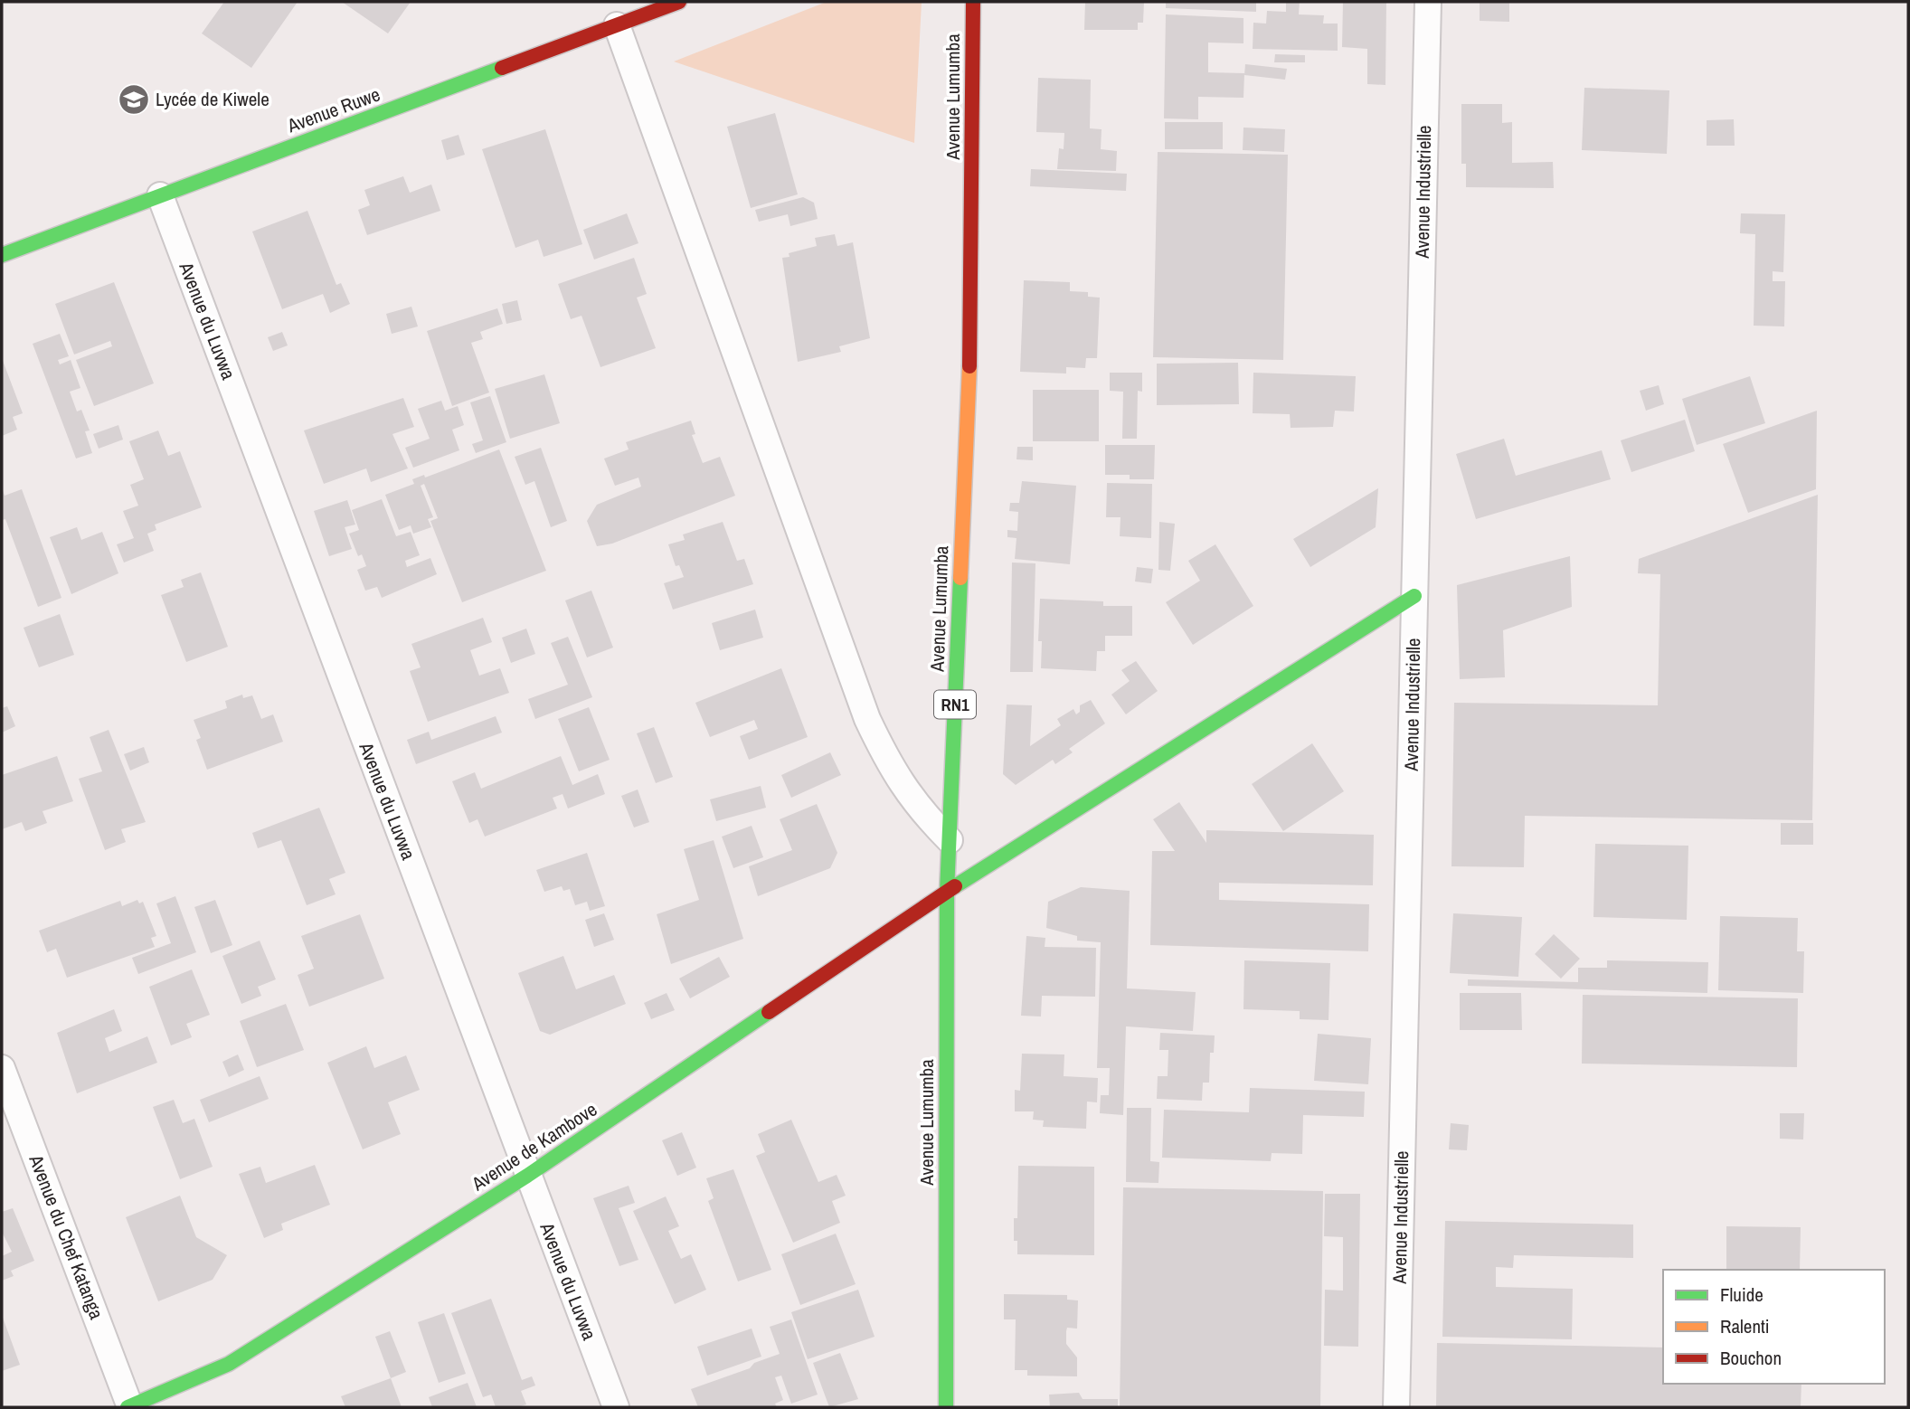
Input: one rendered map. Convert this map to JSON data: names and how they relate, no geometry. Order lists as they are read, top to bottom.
{
  "streets": {
    "main road": [
      "Avenue Lumumba",
      "Avenue Ruwe",
      "RN1",
      "Avenue de Kambove"
    ],
    "street": ["Avenue Industrielle", "Avenue du Luvwa", "Avenue du Chef Katanga"]
  },
  "crossings": [
    ["Avenue Lumumba", "Avenue de Kambove"],
    ["Avenue Ruwe", "Avenue du Luvwa"],
    ["Avenue Industrielle", "Avenue de Kambove"],
    ["Avenue du Luvwa", "Avenue de Kambove"],
    ["Avenue de Kambove", "Avenue du Chef Katanga"]
  ],
  "places": {
    "school or university": ["Lycée de Kiwele"]
  },
  "legend": ["Fluide", "Ralenti", "Bouchon"]
}
